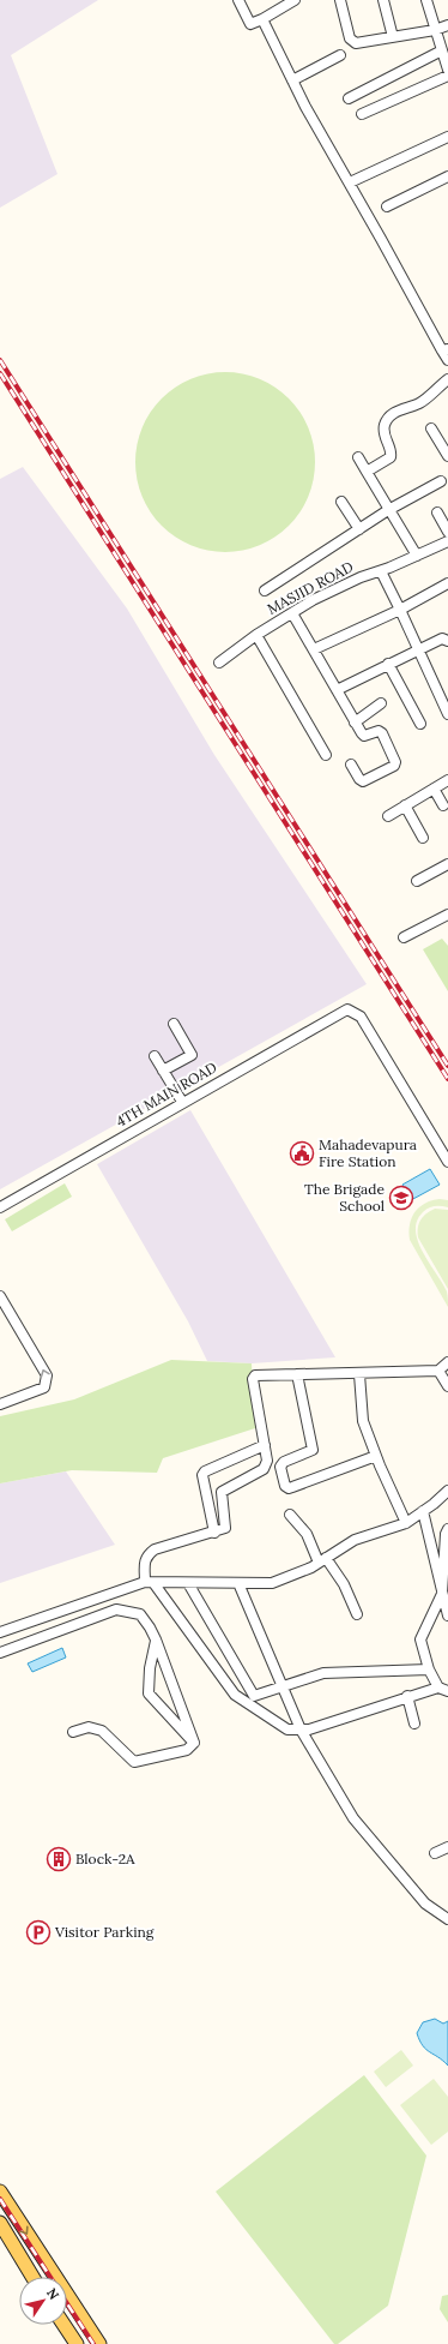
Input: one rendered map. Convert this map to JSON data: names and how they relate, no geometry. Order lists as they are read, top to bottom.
{
  "streets": {
    "street": ["MASJID ROAD", "4TH MAIN ROAD"]
  },
  "places": {
    "public building": ["Mahadevapura Fire Station"],
    "school or university": ["The Brigade School"],
    "building": ["Block-2A"],
    "parking": ["Visitor Parking"]
  },
  "north": "top right"
}
